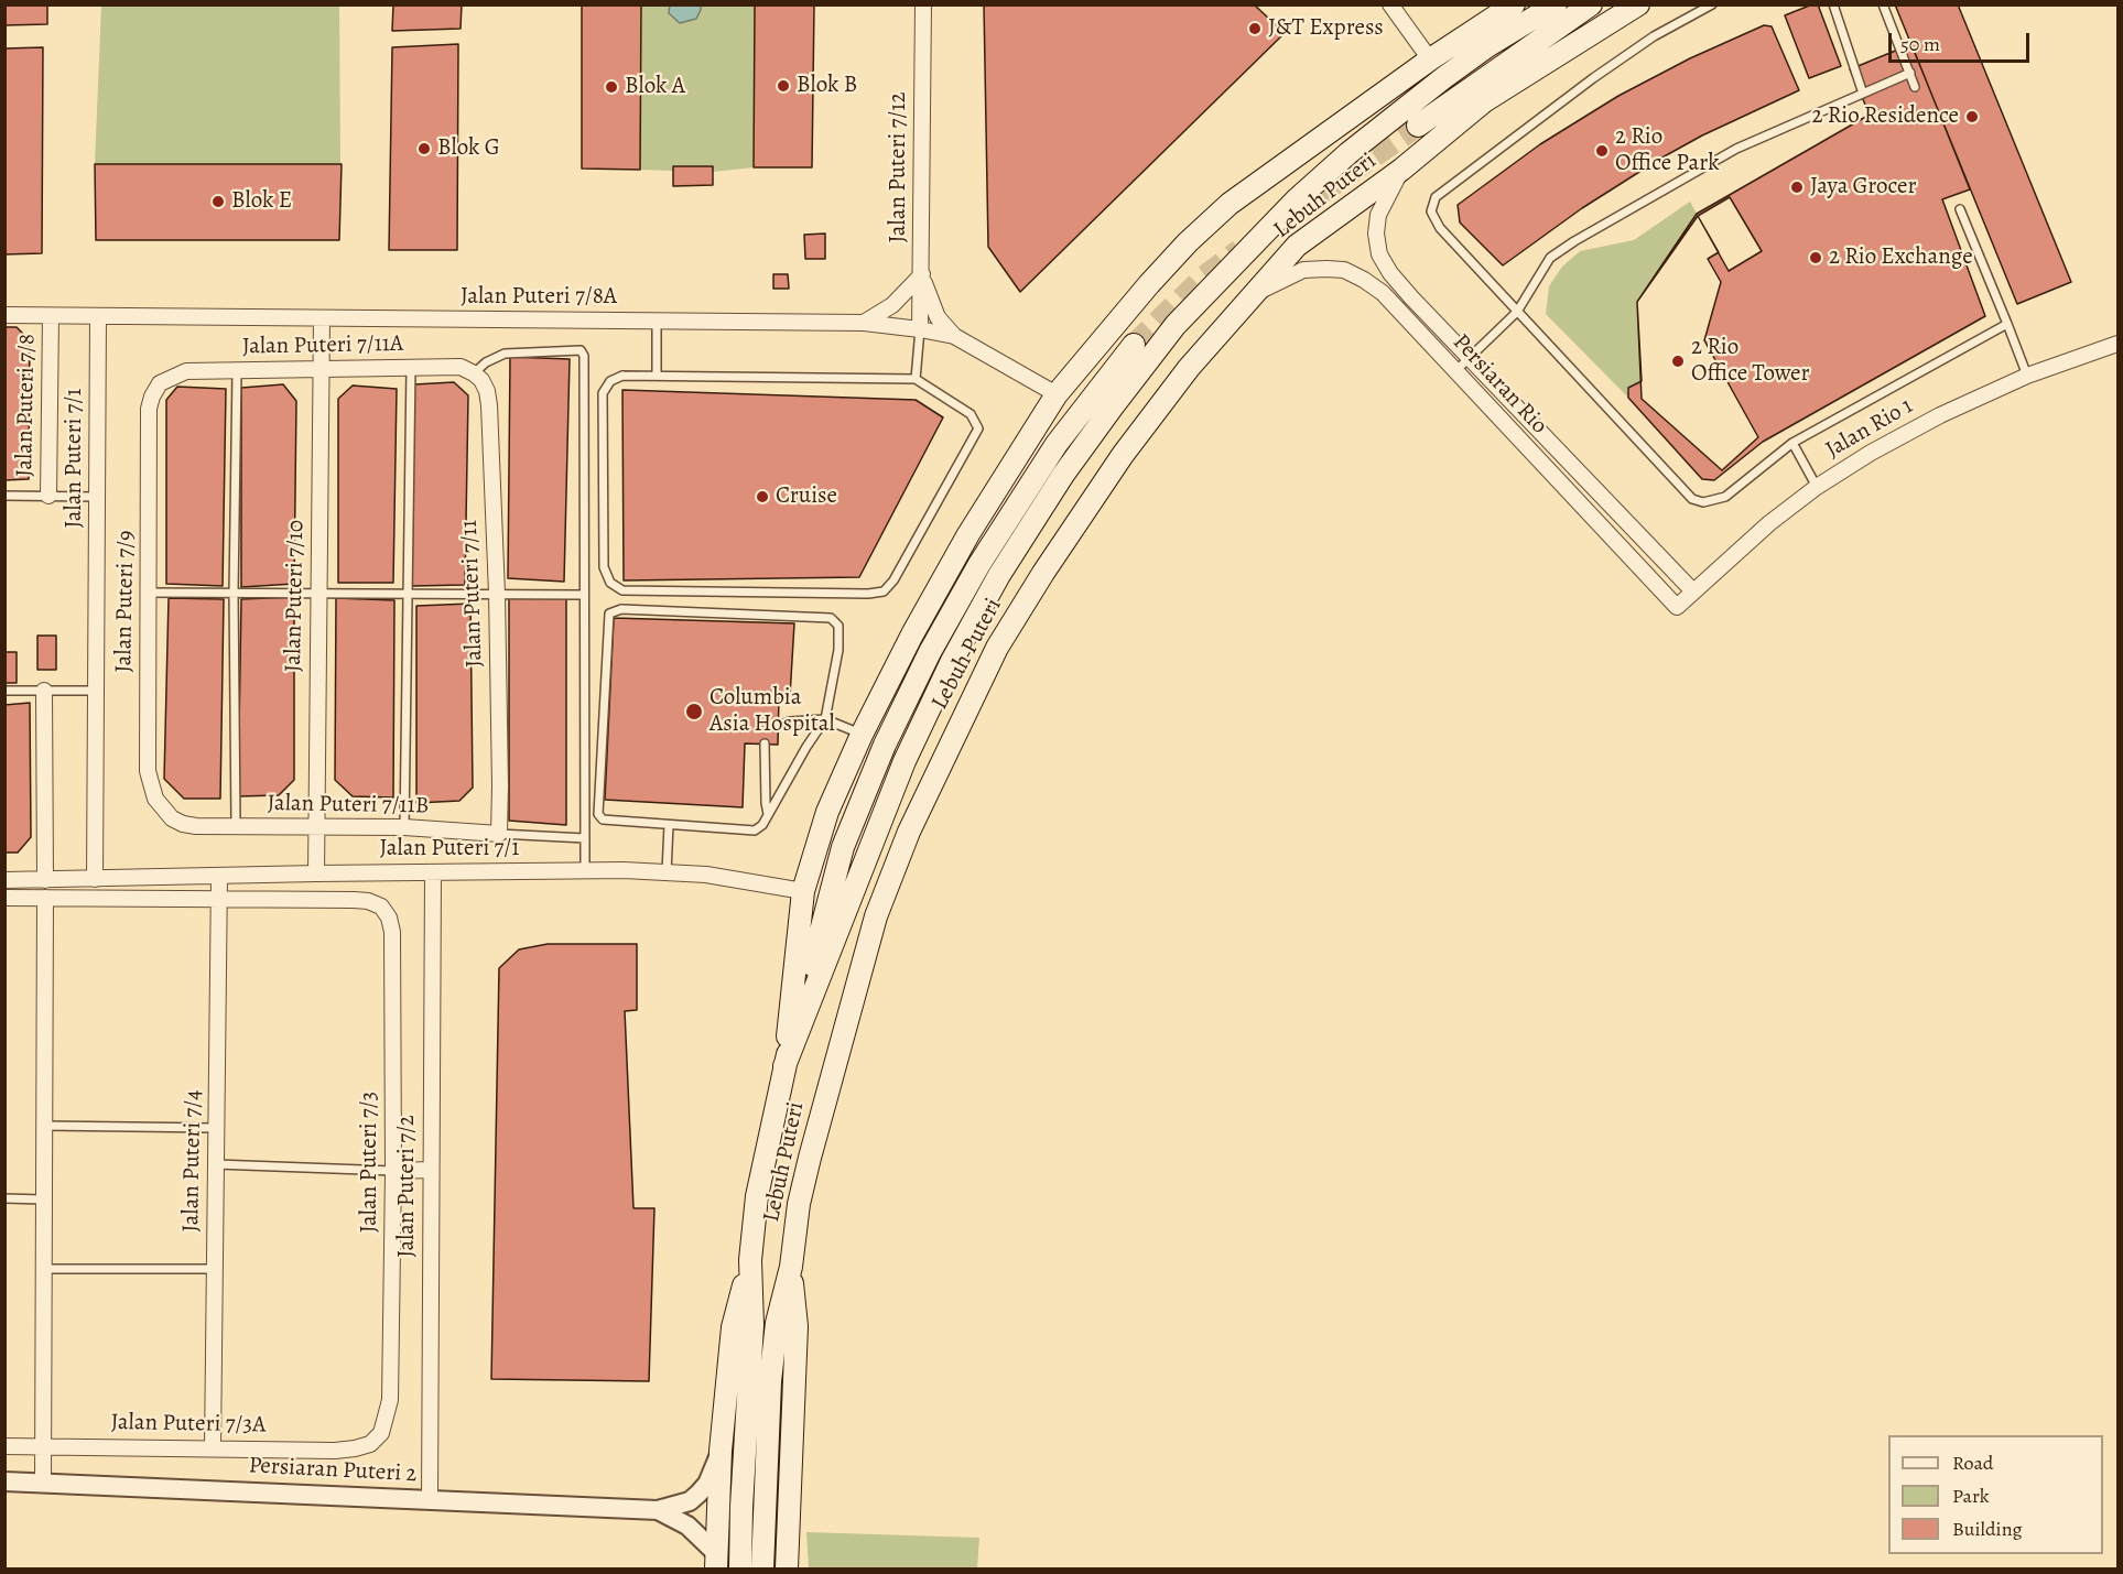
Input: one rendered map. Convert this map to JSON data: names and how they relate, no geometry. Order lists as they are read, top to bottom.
{
  "streets": {
    "main road": ["Lebuh Puteri"],
    "street": [
      "Jalan Puteri 7/12",
      "Jalan Puteri 7/8A",
      "Jalan Puteri 7/11A",
      "Persiaran Rio",
      "Jalan Puteri 7/8",
      "Jalan Rio 1",
      "Jalan Puteri 7/1",
      "Jalan Puteri 7/11",
      "Jalan Puteri 7/10",
      "Jalan Puteri 7/9",
      "Jalan Puteri 7/11B",
      "Jalan Puteri 7/4",
      "Jalan Puteri 7/3",
      "Jalan Puteri 7/2",
      "Jalan Puteri 7/3A",
      "Persiaran Puteri 2"
    ]
  },
  "crossings": [
    ["Jalan Puteri 7/12", "Jalan Puteri 7/8A"],
    ["Lebuh Puteri", "Jalan Puteri 7/8A"],
    ["Lebuh Puteri", "Persiaran Rio"],
    ["Lebuh Puteri", "Jalan Puteri 7/1"],
    ["Jalan Puteri 7/8A", "Jalan Puteri 7/8"],
    ["Jalan Puteri 7/8A", "Jalan Puteri 7/1"],
    ["Jalan Puteri 7/8A", "Jalan Puteri 7/10"],
    ["Jalan Puteri 7/11A", "Jalan Puteri 7/11"],
    ["Jalan Puteri 7/11A", "Jalan Puteri 7/10"],
    ["Jalan Puteri 7/11A", "Jalan Puteri 7/9"],
    ["Persiaran Rio", "Jalan Rio 1"],
    ["Jalan Puteri 7/1", "Jalan Puteri 7/10"],
    ["Jalan Puteri 7/1", "Jalan Puteri 7/4"],
    ["Jalan Puteri 7/1", "Jalan Puteri 7/2"],
    ["Jalan Puteri 7/11", "Jalan Puteri 7/11B"],
    ["Jalan Puteri 7/10", "Jalan Puteri 7/11B"],
    ["Jalan Puteri 7/9", "Jalan Puteri 7/11B"],
    ["Jalan Puteri 7/4", "Jalan Puteri 7/3"],
    ["Jalan Puteri 7/4", "Jalan Puteri 7/3A"],
    ["Jalan Puteri 7/3", "Jalan Puteri 7/3A"],
    ["Jalan Puteri 7/2", "Persiaran Puteri 2"]
  ],
  "places": [
    "J&T Express",
    "Blok B",
    "Blok A",
    "2 Rio Residence",
    "Blok G",
    "2 Rio Office Park",
    "Jaya Grocer",
    "Blok E",
    "2 Rio Exchange",
    "2 Rio Office Tower",
    "Cruise",
    "Columbia Asia Hospital"
  ],
  "legend": ["Road", "Park", "Building"],
  "scale_bar": "50 m"
}
